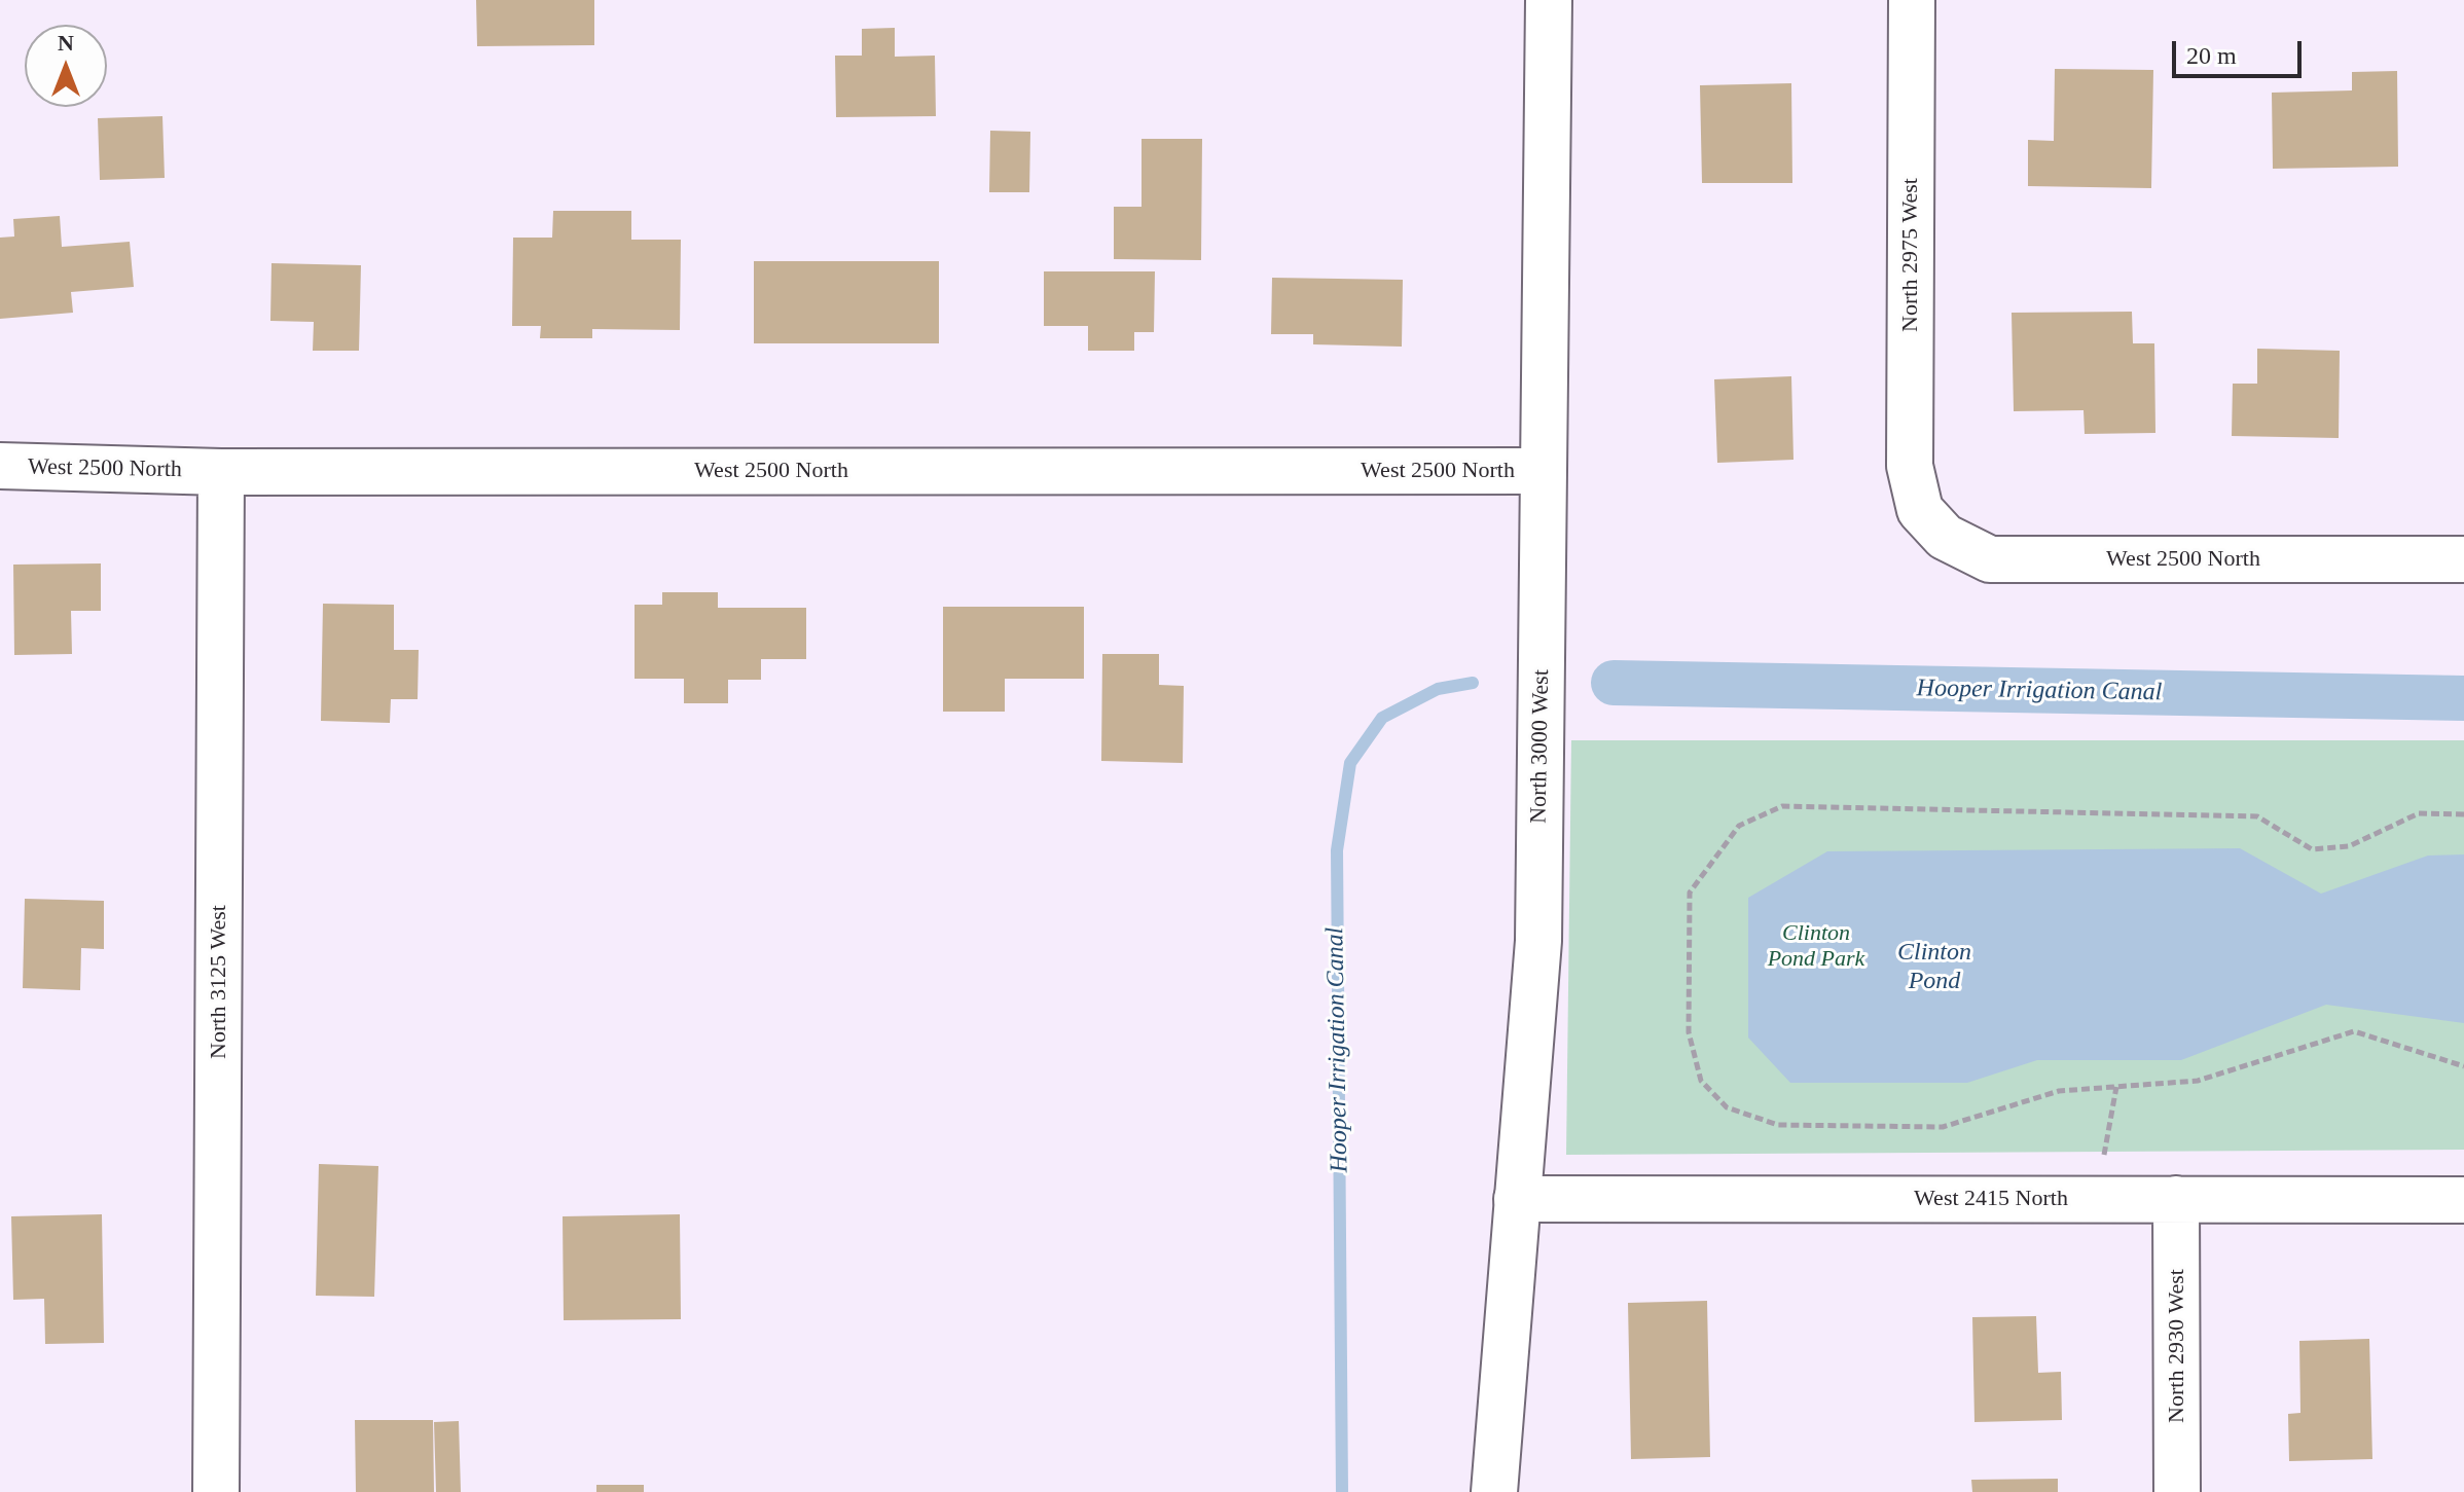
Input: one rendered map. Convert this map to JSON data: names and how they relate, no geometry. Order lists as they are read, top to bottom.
{
  "streets": {
    "street": [
      "North 2975 West",
      "West 2500 North",
      "North 3000 West",
      "North 3125 West",
      "West 2415 North",
      "North 2930 West"
    ]
  },
  "crossings": [
    ["North 2975 West", "West 2500 North"],
    ["West 2500 North", "North 3000 West"],
    ["West 2500 North", "North 3125 West"],
    ["North 3000 West", "West 2415 North"],
    ["West 2415 North", "North 2930 West"]
  ],
  "water": ["Hooper Irrigation Canal", "Clinton Pond"],
  "parks": ["Clinton Pond Park"],
  "scale_bar": "20 m",
  "north": "top"
}
